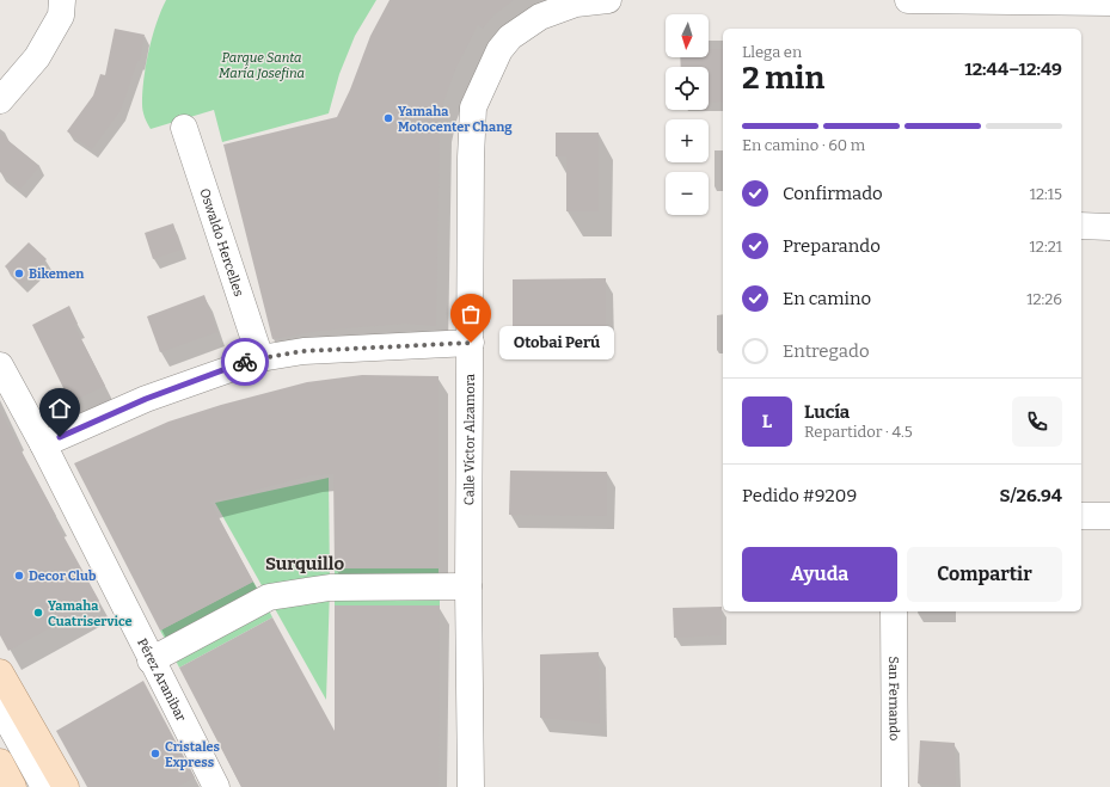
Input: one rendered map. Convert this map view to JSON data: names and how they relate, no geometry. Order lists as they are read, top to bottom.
{
  "streets": {
    "street": [
      "Oswaldo Hercelles",
      "Calle Víctor Alzamora",
      "Pérez Aranibar",
      "San Fernando"
    ]
  },
  "districts": ["Surquillo"],
  "parks": ["Parque Santa María Josefina"],
  "places": [
    "Yamaha Motocenter Chang",
    "Bikemen",
    "Otobai Perú",
    "Decor Club",
    "Yamaha Cuatriservice",
    "Cristales Express"
  ],
  "north": "bottom",
  "page": {
    "map_buttons": ["+", "−"],
    "heading": ["2 min", "Llega en", "12:44–12:49"],
    "panel": [
      "Lucía",
      "Repartidor · 4.5",
      "Pedido #9209",
      "S/26.94"
    ],
    "bar": "En camino · 60 m",
    "list": [
      ["Confirmado", "12:15"],
      ["Preparando", "12:21"],
      ["En camino", "12:26"],
      "Entregado"
    ],
    "bubble": "Otobai Perú",
    "round": "L",
    "buttons": ["Ayuda", "Compartir"]
  }
}
